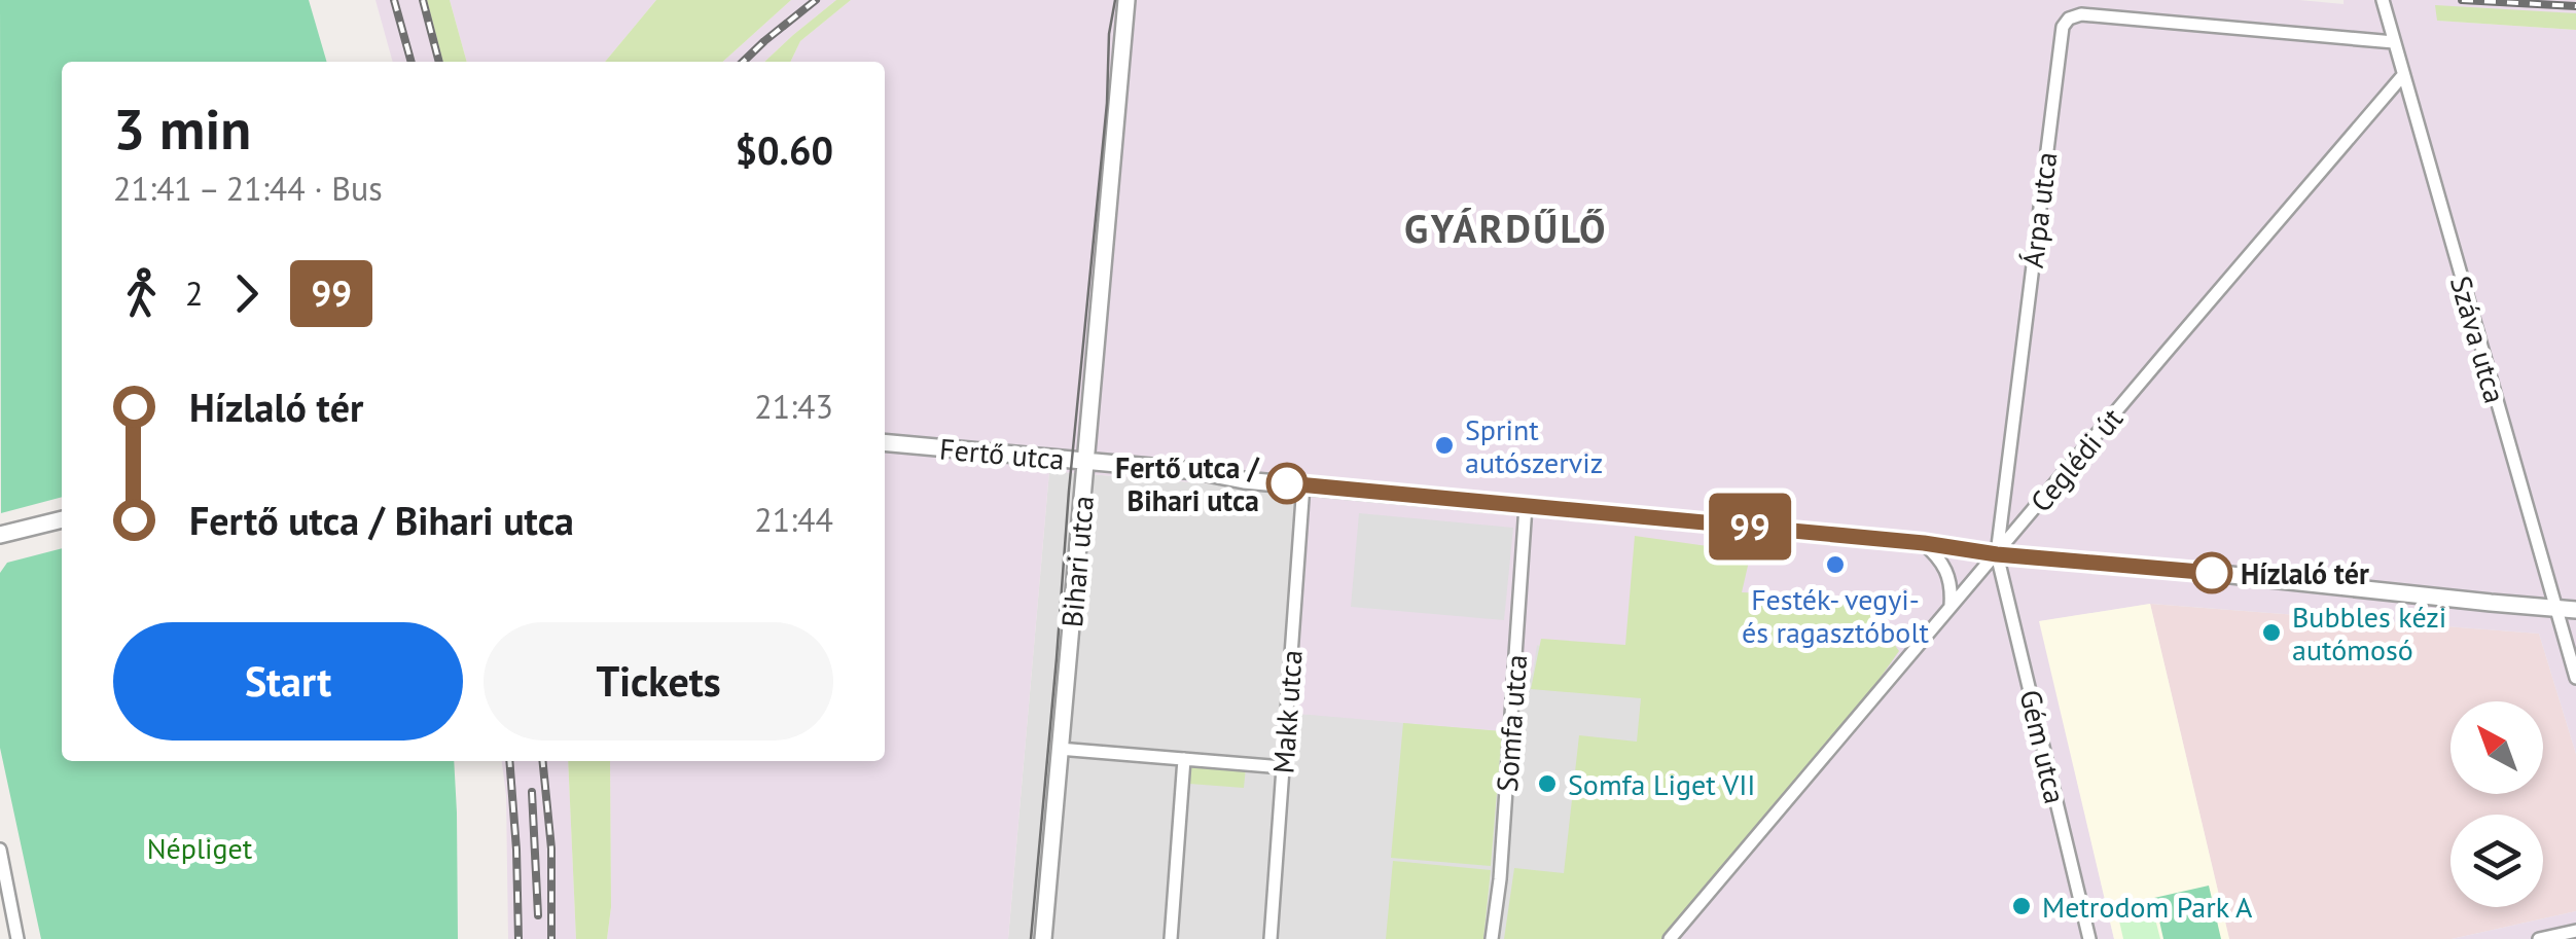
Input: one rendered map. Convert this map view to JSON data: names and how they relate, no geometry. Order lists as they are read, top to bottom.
{
  "streets": {
    "street": [
      "Árpa utca",
      "Száva utca",
      "Fertő utca",
      "Ceglédi út",
      "Bihari utca",
      "Makk utca",
      "Somfa utca",
      "Gém utca"
    ]
  },
  "crossings": [
    ["Árpa utca", "Száva utca"],
    ["Árpa utca", "Fertő utca"],
    ["Árpa utca", "Ceglédi út"],
    ["Árpa utca", "Gém utca"],
    ["Száva utca", "Fertő utca"],
    ["Száva utca", "Ceglédi út"],
    ["Fertő utca", "Ceglédi út"],
    ["Fertő utca", "Bihari utca"],
    ["Fertő utca", "Makk utca"],
    ["Fertő utca", "Somfa utca"],
    ["Fertő utca", "Gém utca"],
    ["Ceglédi út", "Gém utca"]
  ],
  "districts": ["GYÁRDŰLŐ"],
  "parks": ["Népliget"],
  "places": [
    "Sprint autószerviz",
    "Fertő utca / Bihari utca",
    "Festék- vegyi- és ragasztóbolt",
    "Hízlaló tér",
    "Bubbles kézi autómosó",
    "Somfa Liget VII",
    "Metrodom Park A"
  ],
  "lines": ["bus line 99"],
  "north": "top left",
  "page": {
    "on_map": "99",
    "heading": ["3 min", "21:41 – 21:44 · Bus", "$0.60"],
    "legs": ["2", "99"],
    "list": [
      {
        "name": "Hízlaló tér",
        "value": "21:43"
      },
      {
        "name": "Fertő utca / Bihari utca",
        "value": "21:44"
      }
    ],
    "buttons": ["Start", "Tickets"]
  }
}
